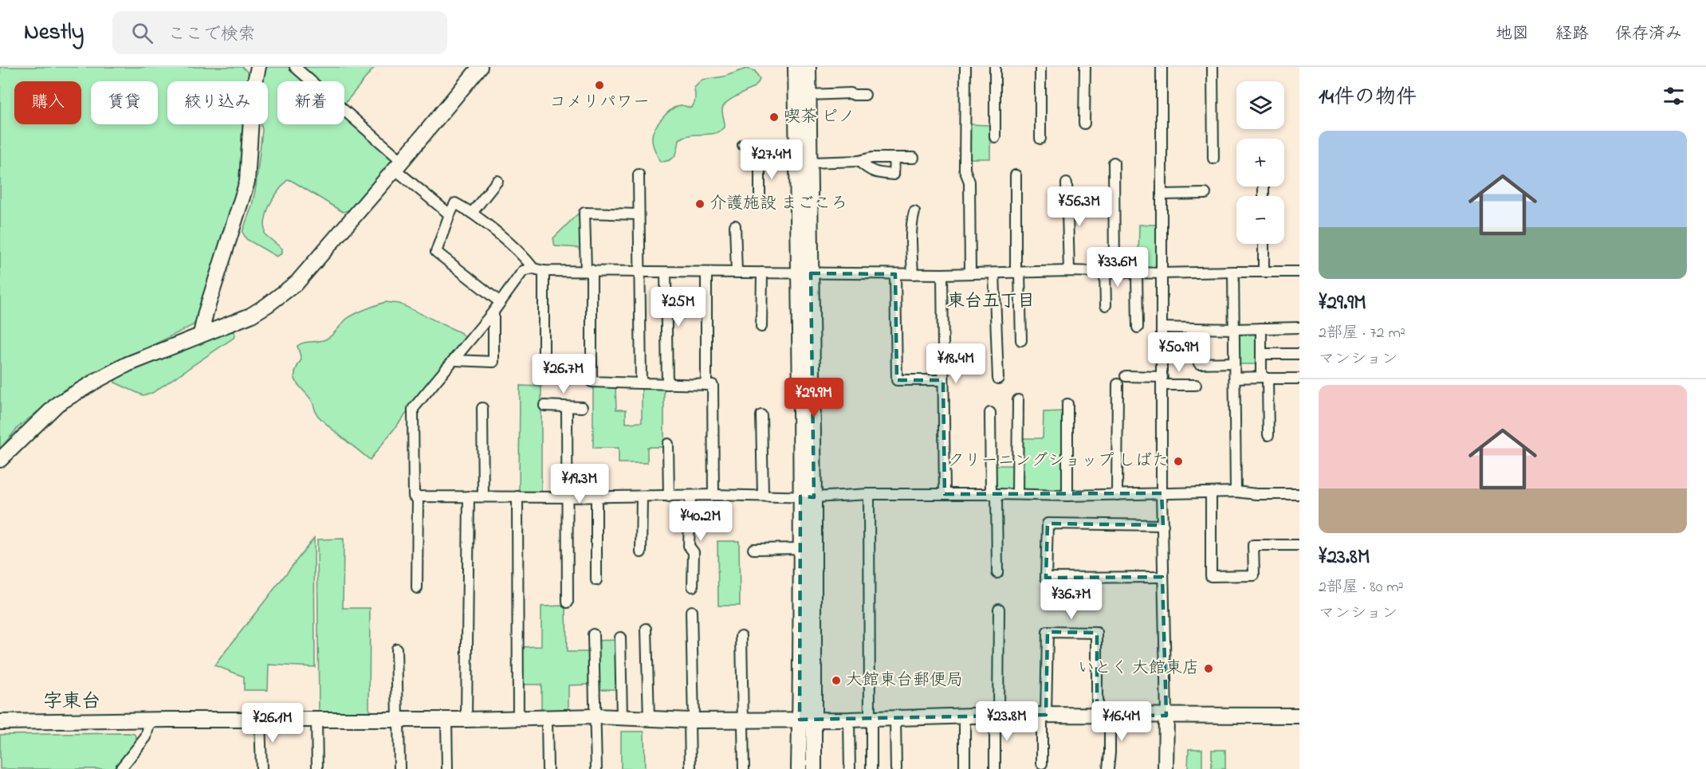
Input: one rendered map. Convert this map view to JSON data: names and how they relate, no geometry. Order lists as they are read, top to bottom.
{
  "districts": ["東台五丁目", "字東台"],
  "places": [
    "コメリパワー",
    "喫茶 ピノ",
    "介護施設 まごころ",
    "クリーニングショップ しばた",
    "いとく 大館東店",
    "大館東台郵便局"
  ],
  "page": {
    "header": "Nestly",
    "search": "ここで検索",
    "nav": ["地図", "経路", "保存済み"],
    "heading": "14件の物件",
    "map_buttons": ["+", "−"],
    "chip": [
      "購入",
      "賃貸",
      "絞り込み",
      "新着"
    ],
    "list": [
      {
        "name": "¥29.9M",
        "note": "2部屋 · 72 m² · マンション"
      },
      {
        "name": "¥23.8M",
        "note": "2部屋 · 80 m² · マンション"
      }
    ],
    "price": [
      "¥27.4M",
      "¥56.3M",
      "¥33.6M",
      "¥25M",
      "¥50.9M",
      "¥18.4M",
      "¥26.7M",
      "¥29.9M",
      "¥19.3M",
      "¥40.2M",
      "¥36.7M",
      "¥23.8M",
      "¥16.4M",
      "¥26.1M"
    ]
  }
}
